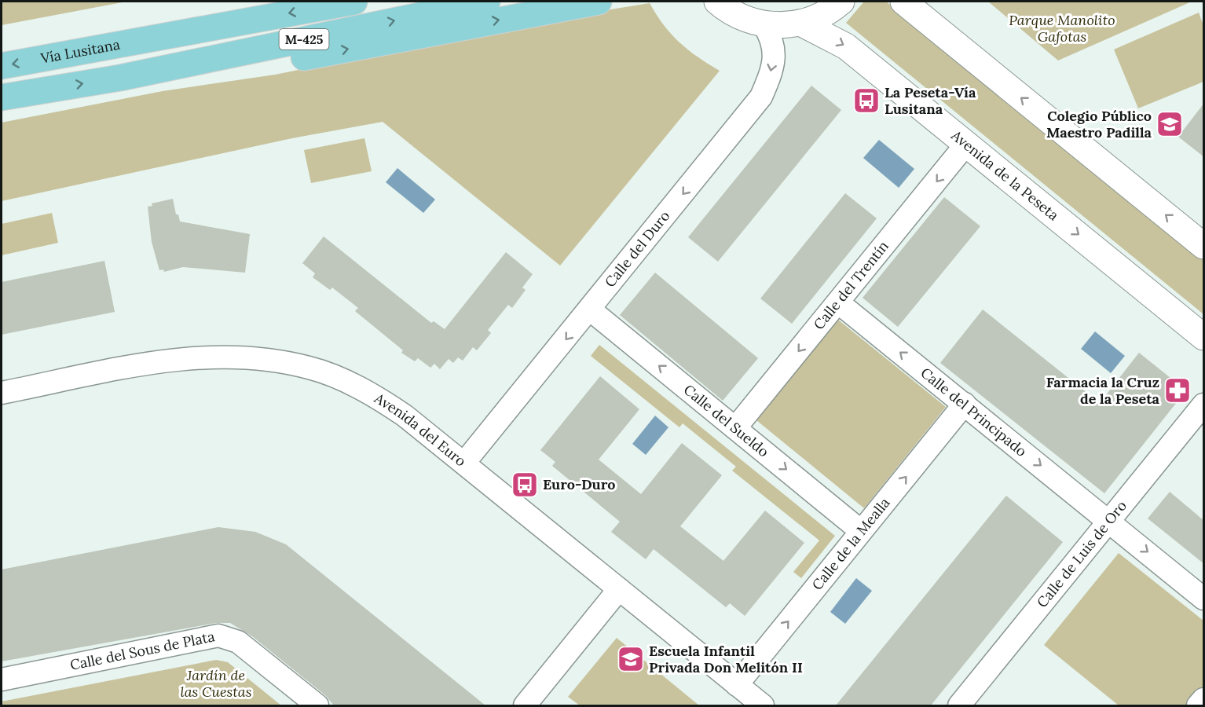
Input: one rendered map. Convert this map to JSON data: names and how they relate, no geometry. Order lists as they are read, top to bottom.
{
  "streets": {
    "main road": ["M-425", "Vía Lusitana"],
    "street": [
      "Avenida de la Peseta",
      "Calle del Duro",
      "Calle del Trentín",
      "Calle del Principado",
      "Calle del Sueldo",
      "Avenida del Euro",
      "Calle de la Mealla",
      "Calle de Luis de Oro",
      "Calle del Sous de Plata"
    ]
  },
  "crossings": [
    ["M-425", "Vía Lusitana"],
    ["Avenida de la Peseta", "Calle del Trentín"],
    ["Calle del Duro", "Calle del Sueldo"],
    ["Calle del Duro", "Avenida del Euro"],
    ["Calle del Trentín", "Calle del Principado"],
    ["Calle del Trentín", "Calle del Sueldo"],
    ["Calle del Principado", "Calle de la Mealla"],
    ["Calle del Principado", "Calle de Luis de Oro"],
    ["Calle del Sueldo", "Calle de la Mealla"],
    ["Avenida del Euro", "Calle de la Mealla"]
  ],
  "one_way": ["Calle del Duro", "Calle del Trentín", "Calle de la Mealla"],
  "parks": ["Parque Manolito Gafotas", "Jardín de las Cuestas"],
  "places": {
    "bus stop": ["La Peseta-Vía Lusitana", "Euro-Duro"],
    "school or university": ["Colegio Público Maestro Padilla", "Escuela Infantil Privada Don Melitón II"],
    "pharmacy": ["Farmacia la Cruz de la Peseta"]
  }
}
